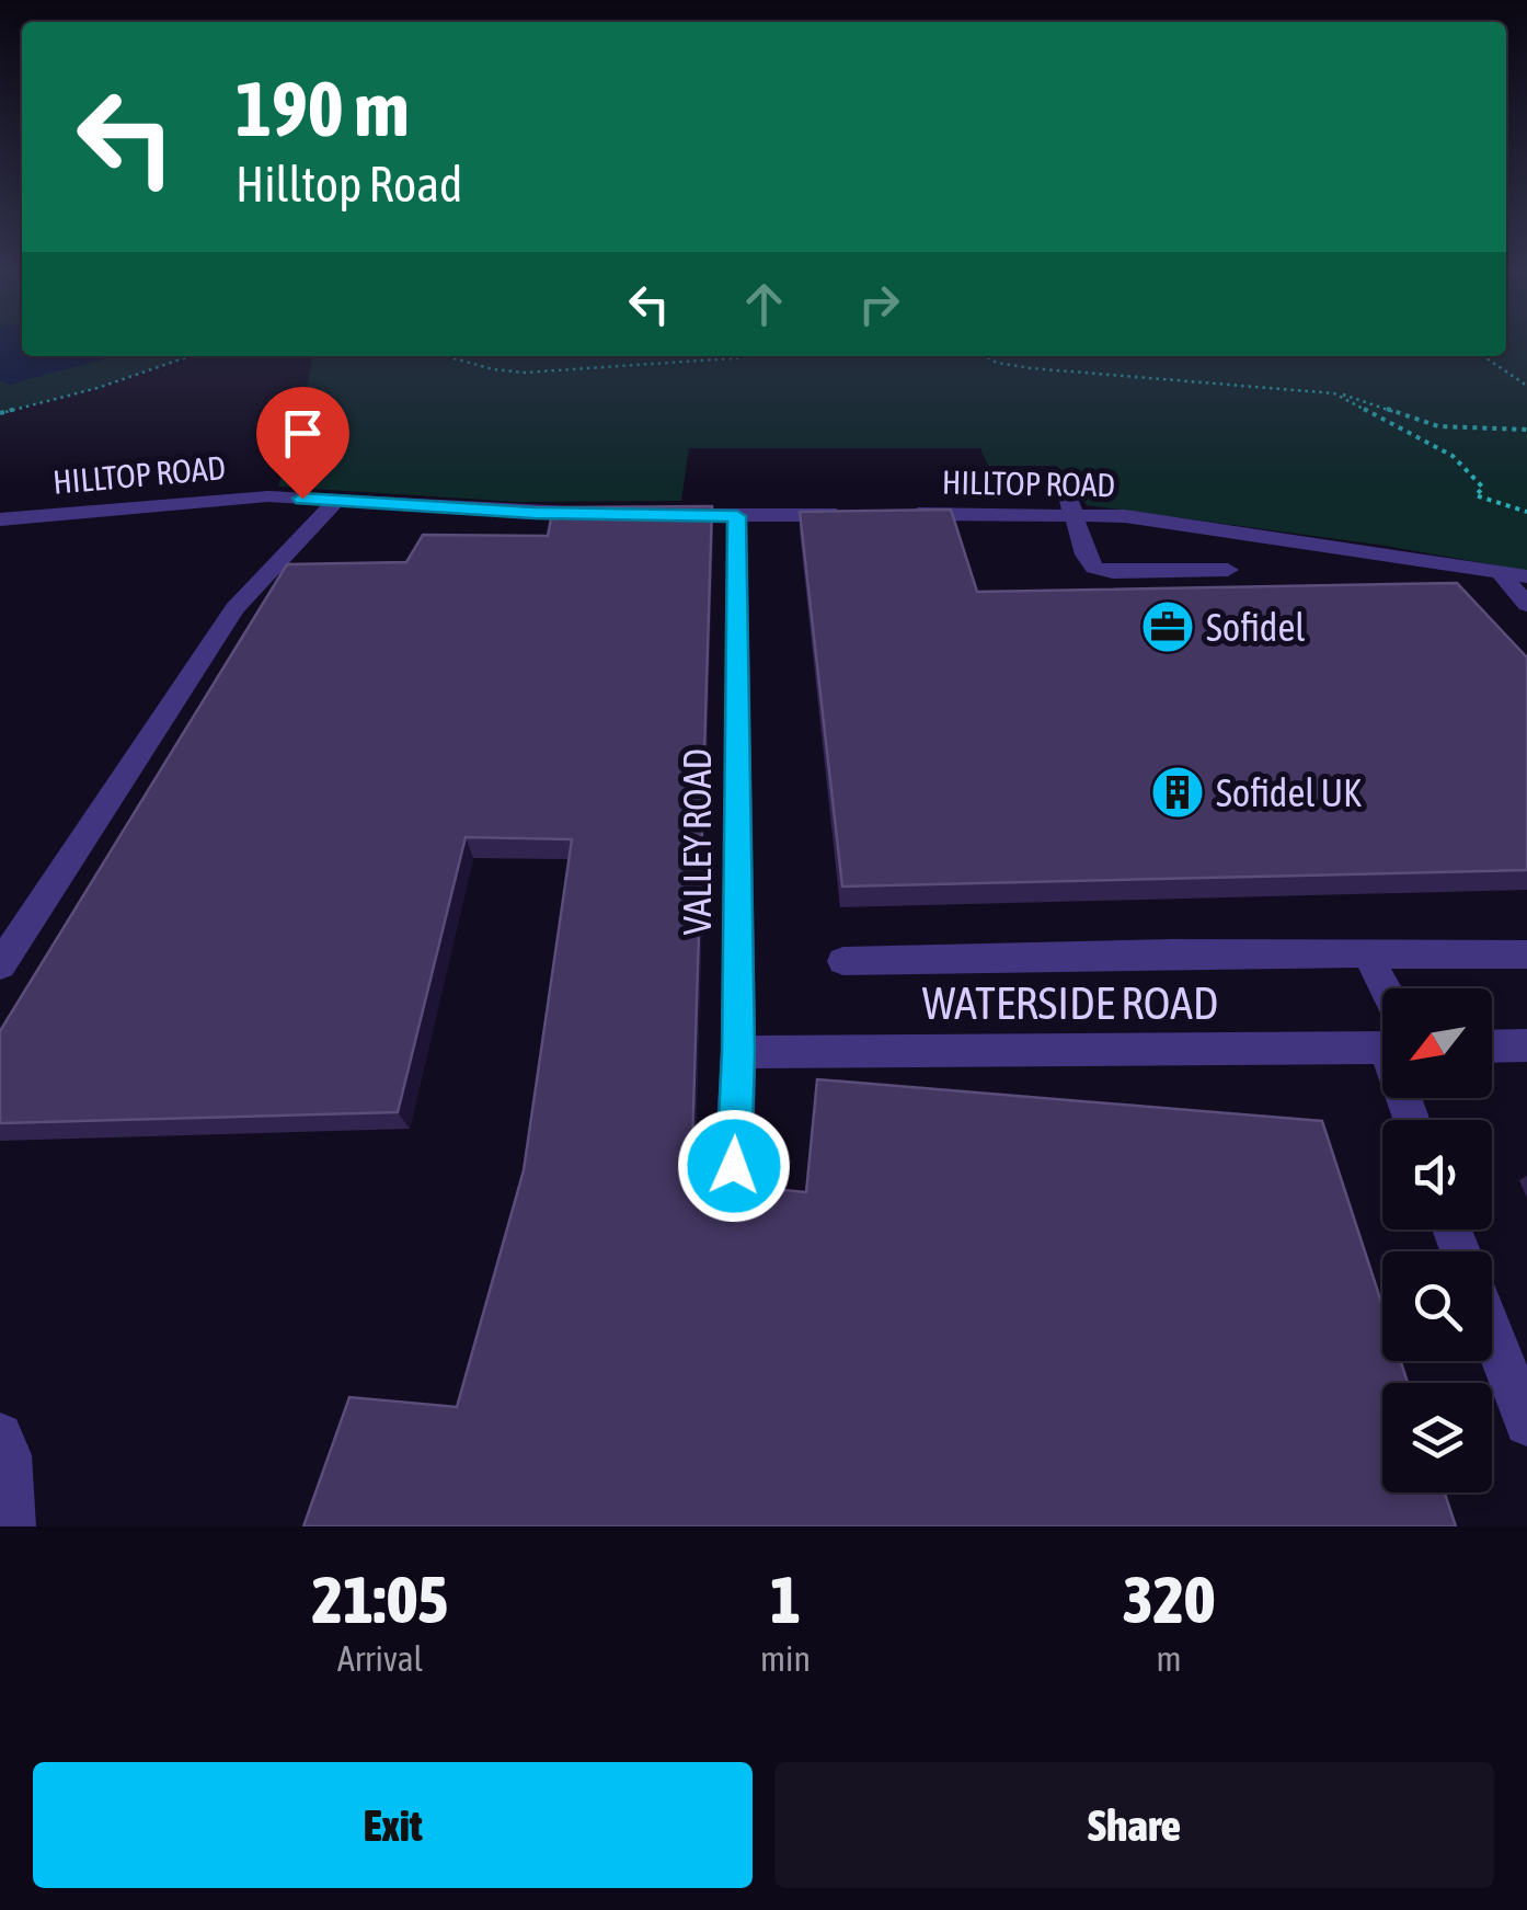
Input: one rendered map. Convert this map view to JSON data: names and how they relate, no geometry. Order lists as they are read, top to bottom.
{
  "streets": {
    "street": ["HILLTOP ROAD", "VALLEY ROAD", "WATERSIDE ROAD"]
  },
  "crossings": [
    ["VALLEY ROAD", "WATERSIDE ROAD"]
  ],
  "places": {
    "office": ["Sofidel"],
    "building": ["Sofidel UK"]
  },
  "north": "bottom left",
  "page": {
    "turn": ["190 m", "Hilltop Road"],
    "eta": [
      "21:05",
      "Arrival",
      "1",
      "min",
      "320",
      "m"
    ],
    "buttons": ["Exit", "Share"]
  }
}
